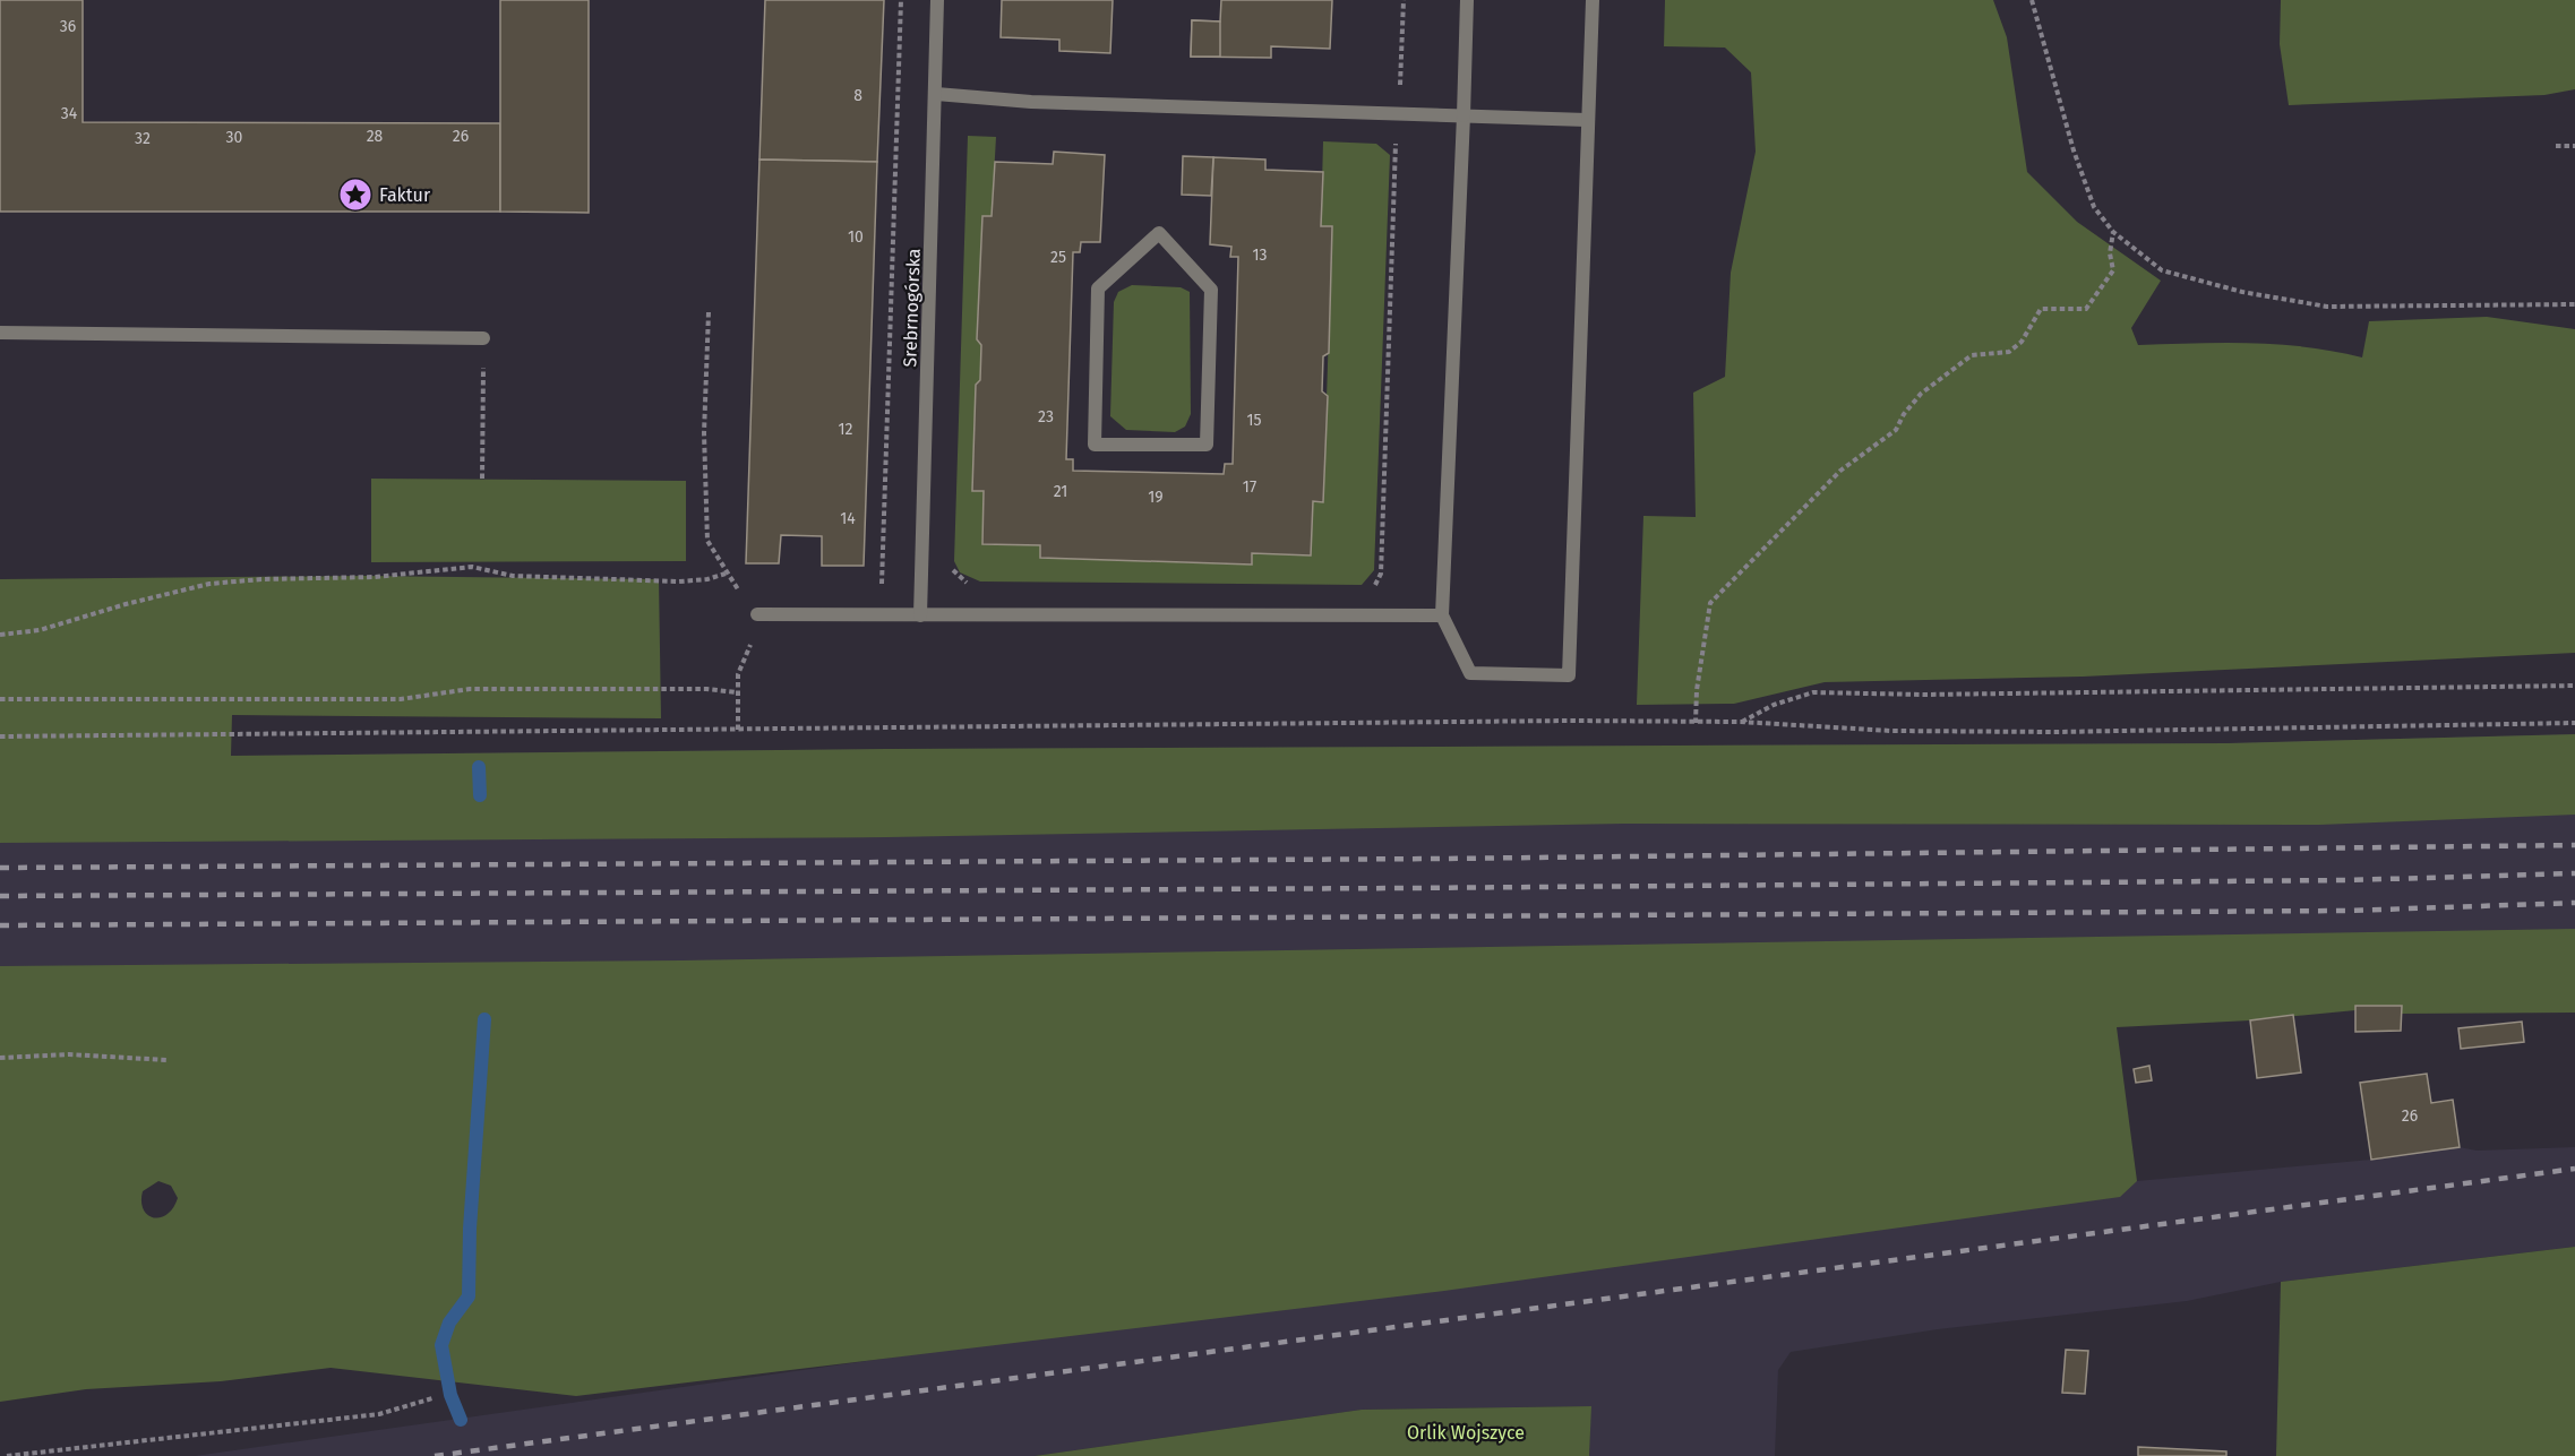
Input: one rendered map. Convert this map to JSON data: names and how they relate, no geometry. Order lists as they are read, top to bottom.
{
  "streets": {
    "street": ["Srebrnogórska"]
  },
  "parks": ["Orlik Wojszyce"],
  "places": {
    "place": ["Faktur"]
  },
  "house_numbers": [
    "36",
    "8",
    "34",
    "28",
    "26",
    "30",
    "32",
    "10",
    "13",
    "25",
    "23",
    "15",
    "12",
    "17",
    "21",
    "19",
    "14",
    "26"
  ]
}
